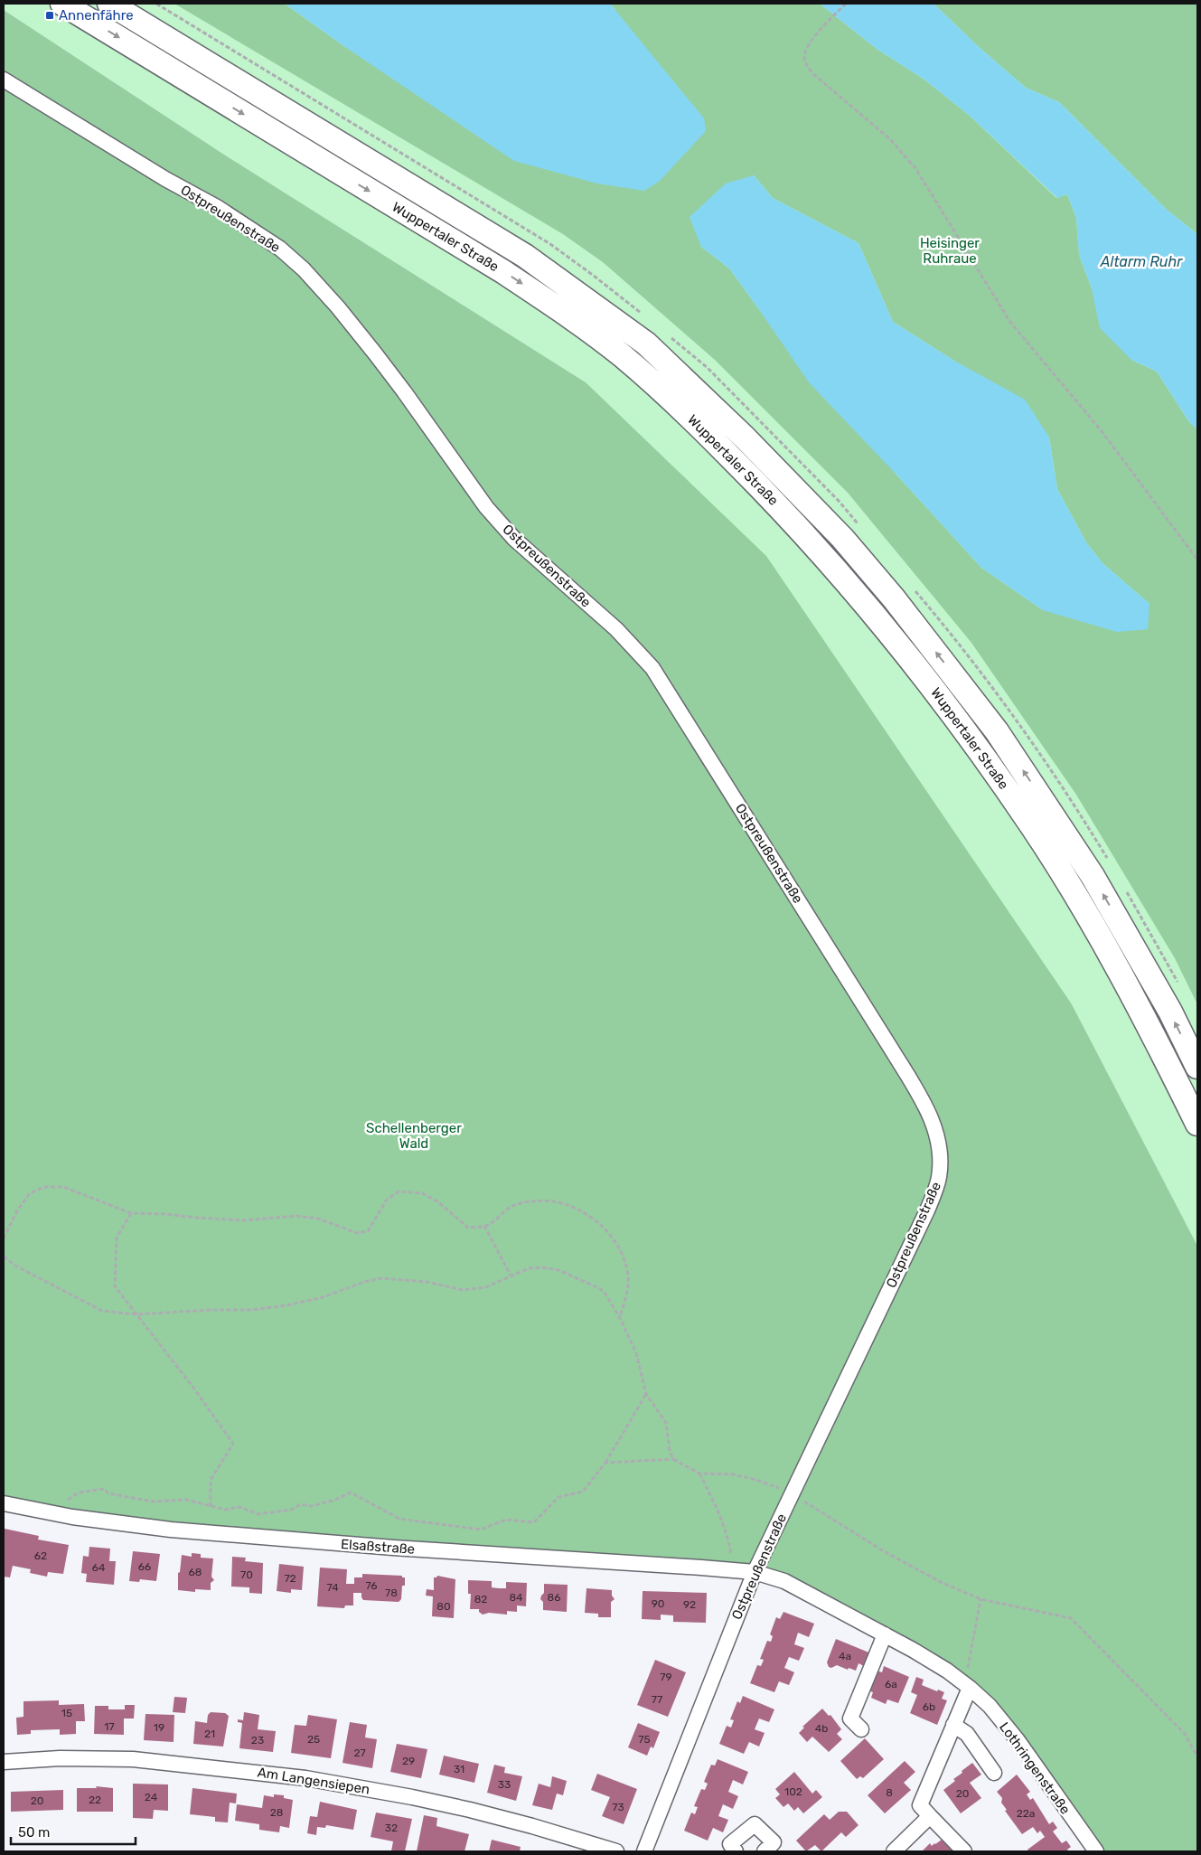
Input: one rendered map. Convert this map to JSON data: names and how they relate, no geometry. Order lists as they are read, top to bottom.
{
  "streets": {
    "main road": ["Wuppertaler Straße"],
    "street": [
      "Ostpreußenstraße",
      "Elsaßstraße",
      "Lothringenstraße",
      "Am Langensiepen"
    ]
  },
  "crossings": [
    ["Ostpreußenstraße", "Elsaßstraße"],
    ["Ostpreußenstraße", "Lothringenstraße"],
    ["Elsaßstraße", "Lothringenstraße"]
  ],
  "water": ["Altarm Ruhr"],
  "parks": ["Heisinger Ruhraue", "Schellenberger Wald"],
  "places": {
    "transit": ["Annenfähre"]
  },
  "house_numbers": [
    "62",
    "66",
    "64",
    "68",
    "70",
    "72",
    "76",
    "74",
    "78",
    "84",
    "86",
    "82",
    "90",
    "92",
    "80",
    "4a",
    "79",
    "6a",
    "77",
    "6b",
    "15",
    "17",
    "19",
    "4b",
    "21",
    "25",
    "75",
    "23",
    "27",
    "29",
    "31",
    "33",
    "102",
    "8",
    "20",
    "24",
    "22",
    "20",
    "73",
    "28",
    "22a",
    "32"
  ],
  "scale_bar": "50 m"
}
